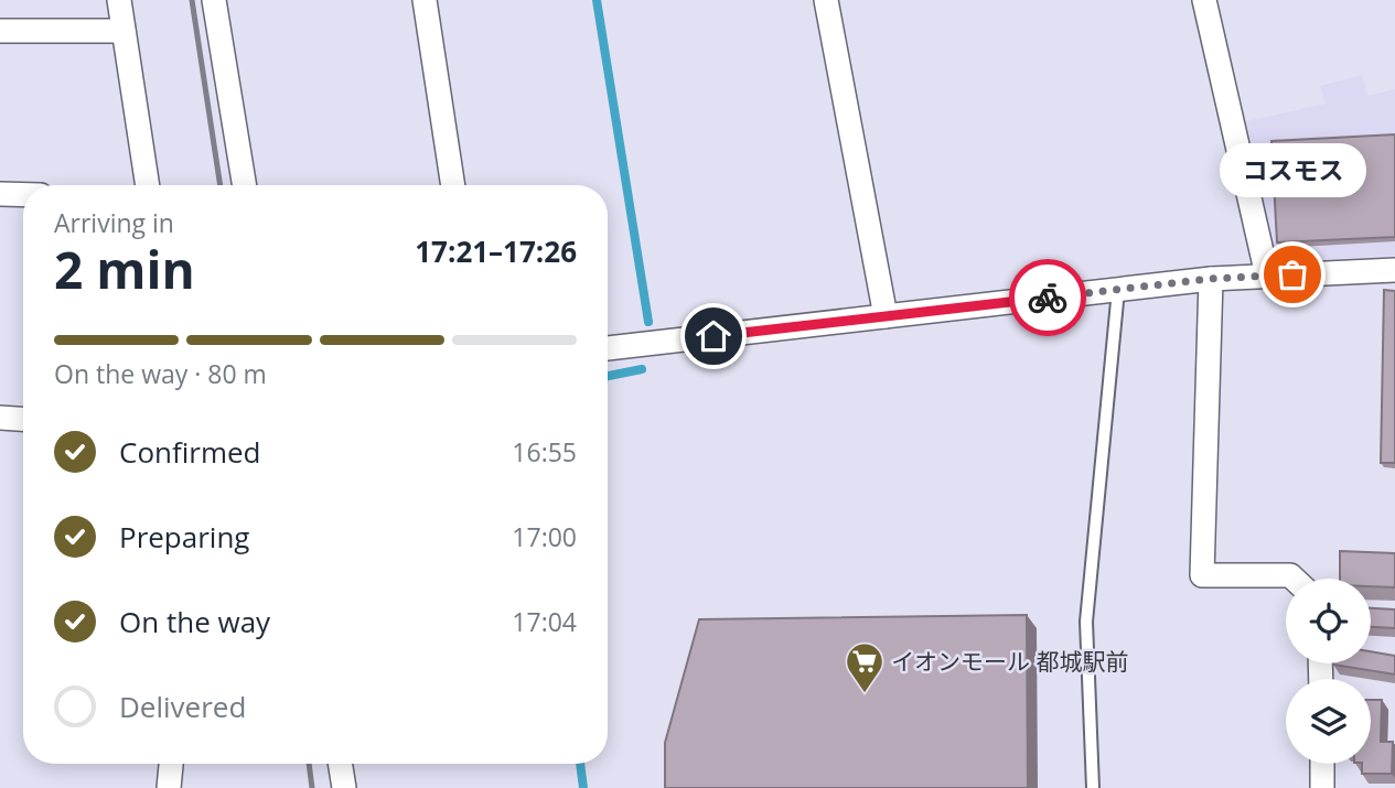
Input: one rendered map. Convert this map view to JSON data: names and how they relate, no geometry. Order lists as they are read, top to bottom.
{
  "places": {
    "other": ["コスモス"],
    "supermarket": ["イオンモール 都城駅前"]
  },
  "page": {
    "bubble": "コスモス",
    "heading": ["2 min", "Arriving in", "17:21–17:26"],
    "bar": "On the way · 80 m",
    "list": [
      ["Confirmed", "16:55"],
      ["Preparing", "17:00"],
      ["On the way", "17:04"],
      "Delivered"
    ]
  }
}
